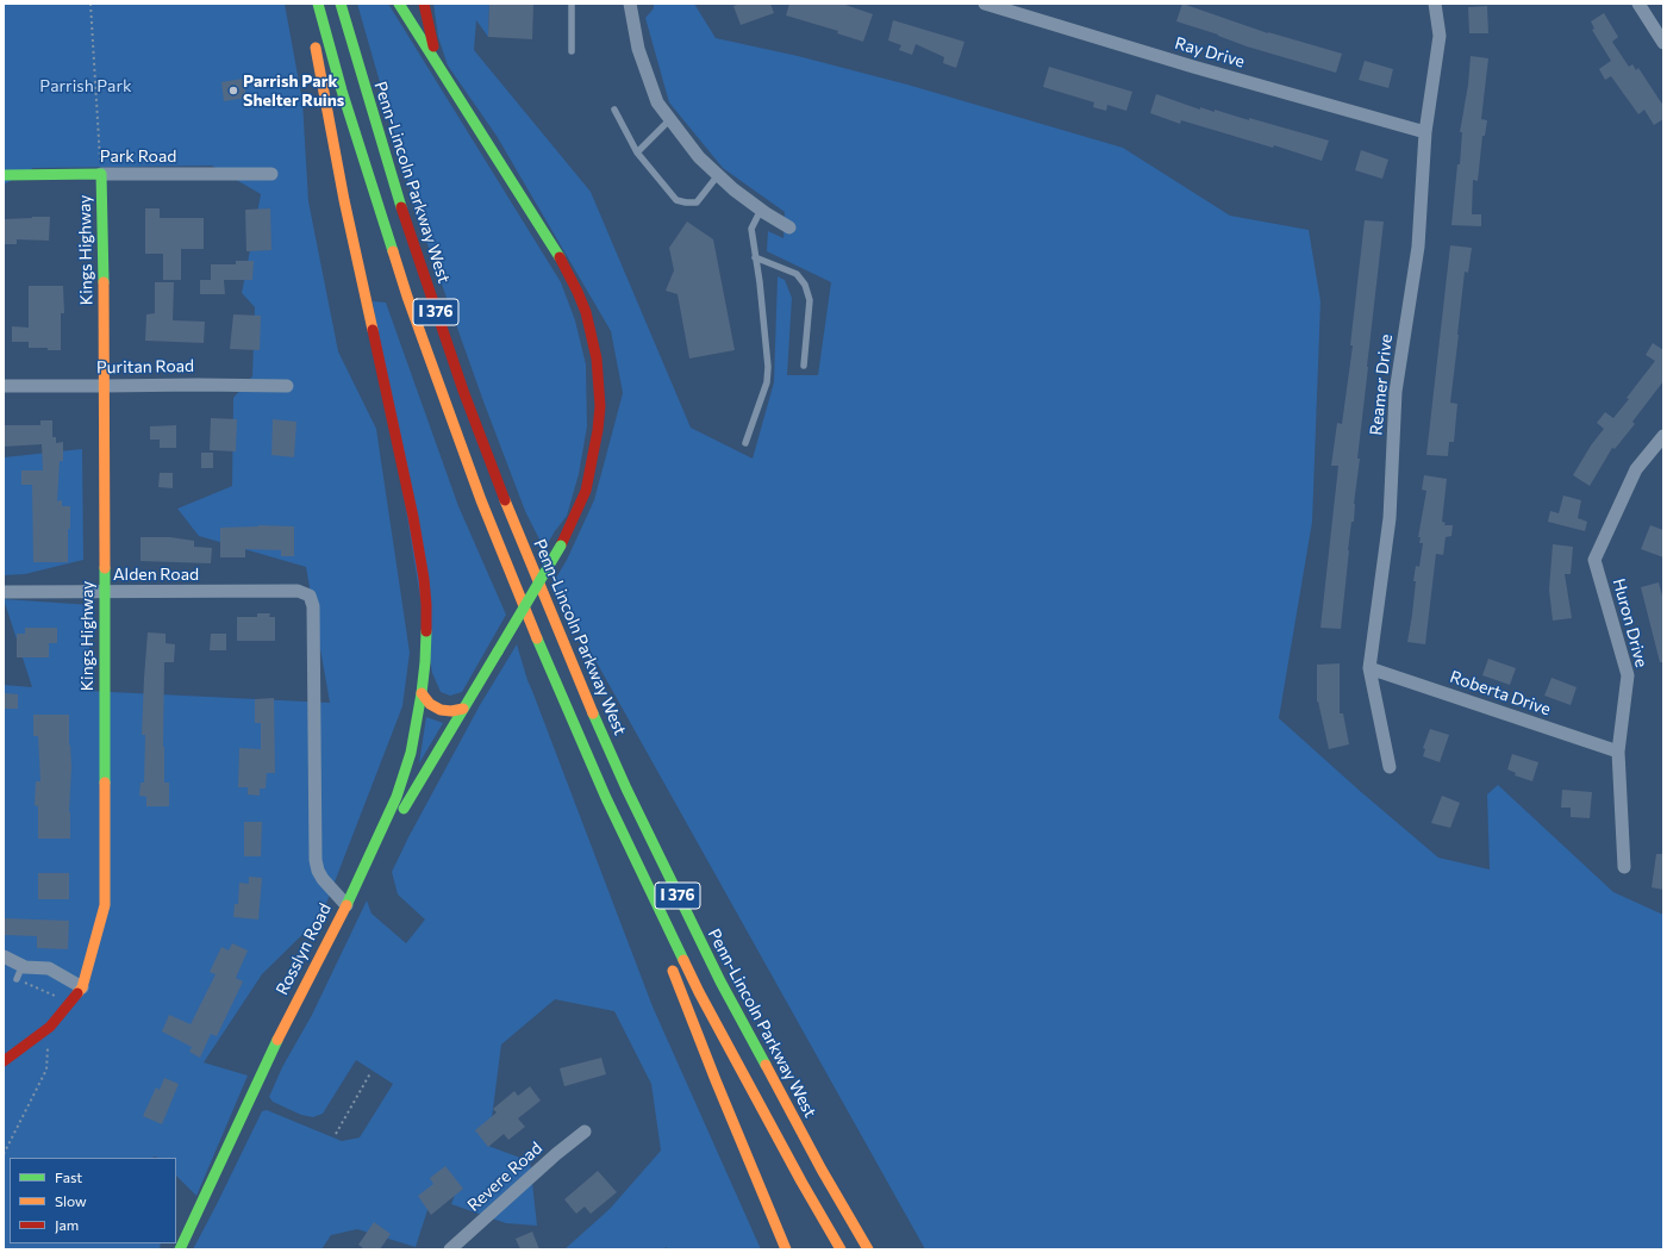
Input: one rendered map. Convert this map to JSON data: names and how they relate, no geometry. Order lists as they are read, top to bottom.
{
  "streets": {
    "main road": [
      "Park Road",
      "Penn-Lincoln Parkway West",
      "Kings Highway",
      "I 376",
      "Rosslyn Road"
    ],
    "street": [
      "Ray Drive",
      "Puritan Road",
      "Reamer Drive",
      "Alden Road",
      "Huron Drive",
      "Roberta Drive",
      "Revere Road"
    ]
  },
  "crossings": [
    ["Ray Drive", "Reamer Drive"],
    ["Park Road", "Kings Highway"],
    ["Kings Highway", "Puritan Road"],
    ["Kings Highway", "Alden Road"],
    ["Reamer Drive", "Roberta Drive"],
    ["Alden Road", "Rosslyn Road"],
    ["Huron Drive", "Roberta Drive"]
  ],
  "parks": ["Parrish Park"],
  "places": ["Parrish Park Shelter Ruins"],
  "legend": ["Fast", "Slow", "Jam"]
}
